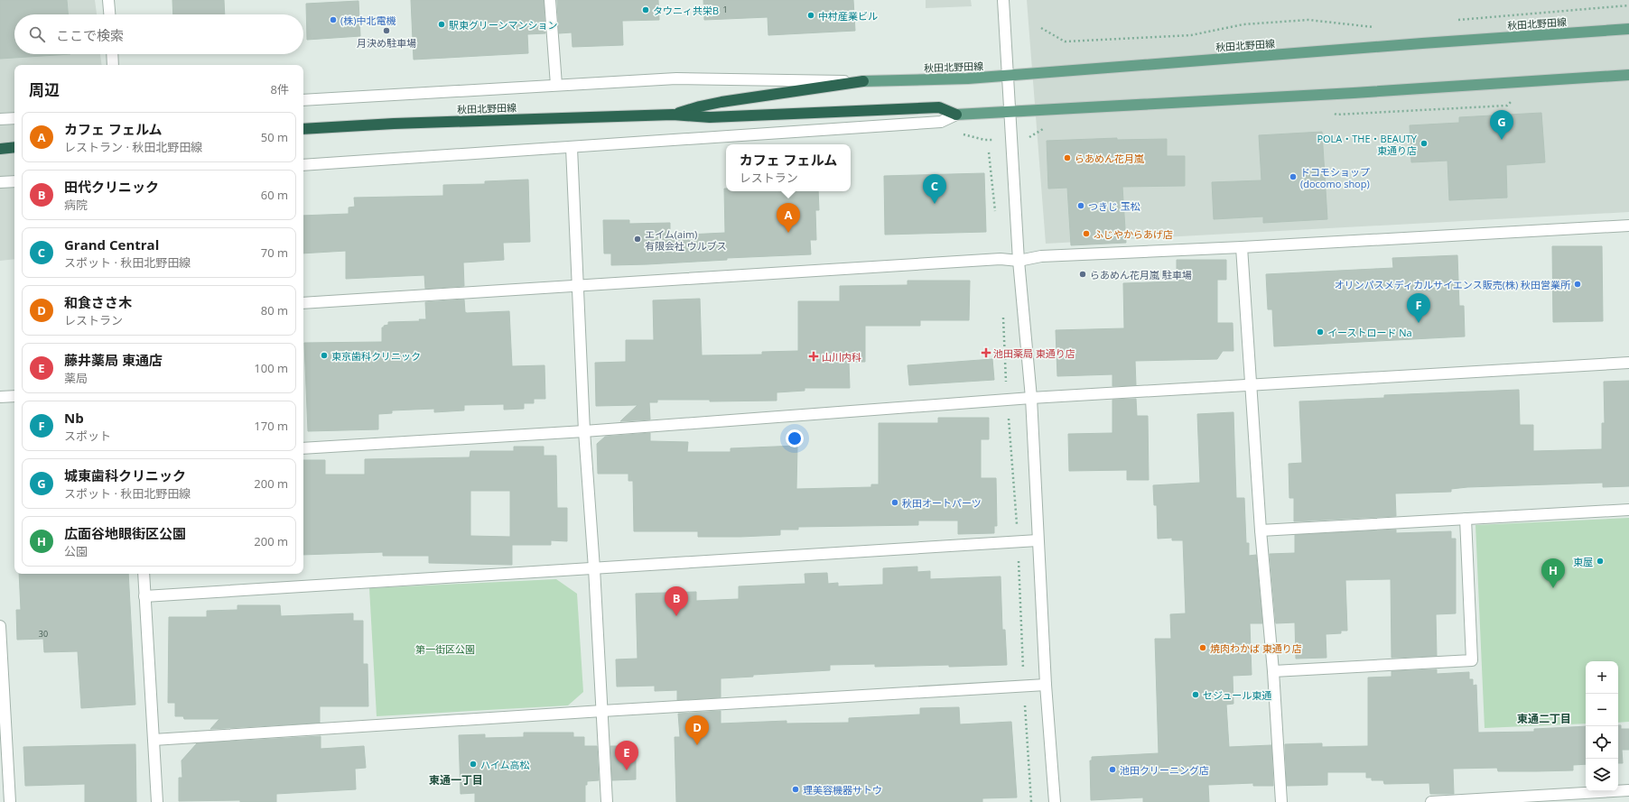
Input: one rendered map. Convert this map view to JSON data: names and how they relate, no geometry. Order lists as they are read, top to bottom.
{
  "streets": {
    "highway": ["秋田北野田線"]
  },
  "districts": ["東通二丁目", "東通一丁目"],
  "parks": ["第一街区公園"],
  "places": {
    "other": [
      "タウニィ共栄B",
      "中村産業ビル",
      "(株)中北電機",
      "駅東グリーンマンション",
      "月決め駐車場",
      "POLA・THE・BEAUTY 東通り店",
      "らあめん花月嵐",
      "ドコモショップ (docomo shop)",
      "つきじ 玉松",
      "ふじやからあげ店",
      "エイム(aim) 有限会社 ウルブス",
      "らあめん花月嵐 駐車場",
      "オリンパスメディカルサイエンス販売(株) 秋田営業所",
      "イーストロード Na",
      "東京歯科クリニック",
      "秋田オートパーツ",
      "東屋",
      "焼肉わかば 東通り店",
      "セジュール東通",
      "ハイム高松",
      "池田クリーニング店",
      "理美容機器サトウ"
    ],
    "health": ["池田薬局 東通り店", "山川内科"]
  },
  "house_numbers": ["1", "30"],
  "page": {
    "search": "ここで検索",
    "heading": ["周辺", "8件"],
    "pins": [
      "G",
      "C",
      "A",
      "F",
      "H",
      "B",
      "D",
      "E"
    ],
    "list": [
      {
        "mark": "A",
        "name": "カフェ フェルム",
        "note": "レストラン · 秋田北野田線",
        "value": "50 m"
      },
      {
        "mark": "B",
        "name": "田代クリニック",
        "note": "病院",
        "value": "60 m"
      },
      {
        "mark": "C",
        "name": "Grand Central",
        "note": "スポット · 秋田北野田線",
        "value": "70 m"
      },
      {
        "mark": "D",
        "name": "和食ささ木",
        "note": "レストラン",
        "value": "80 m"
      },
      {
        "mark": "E",
        "name": "藤井薬局 東通店",
        "note": "薬局",
        "value": "100 m"
      },
      {
        "mark": "F",
        "name": "Nb",
        "note": "スポット",
        "value": "170 m"
      },
      {
        "mark": "G",
        "name": "城東歯科クリニック",
        "note": "スポット · 秋田北野田線",
        "value": "200 m"
      },
      {
        "mark": "H",
        "name": "広面谷地眼街区公園",
        "note": "公園",
        "value": "200 m"
      }
    ],
    "popup": ["カフェ フェルム", "レストラン"],
    "map_buttons": ["+", "−"]
  }
}
